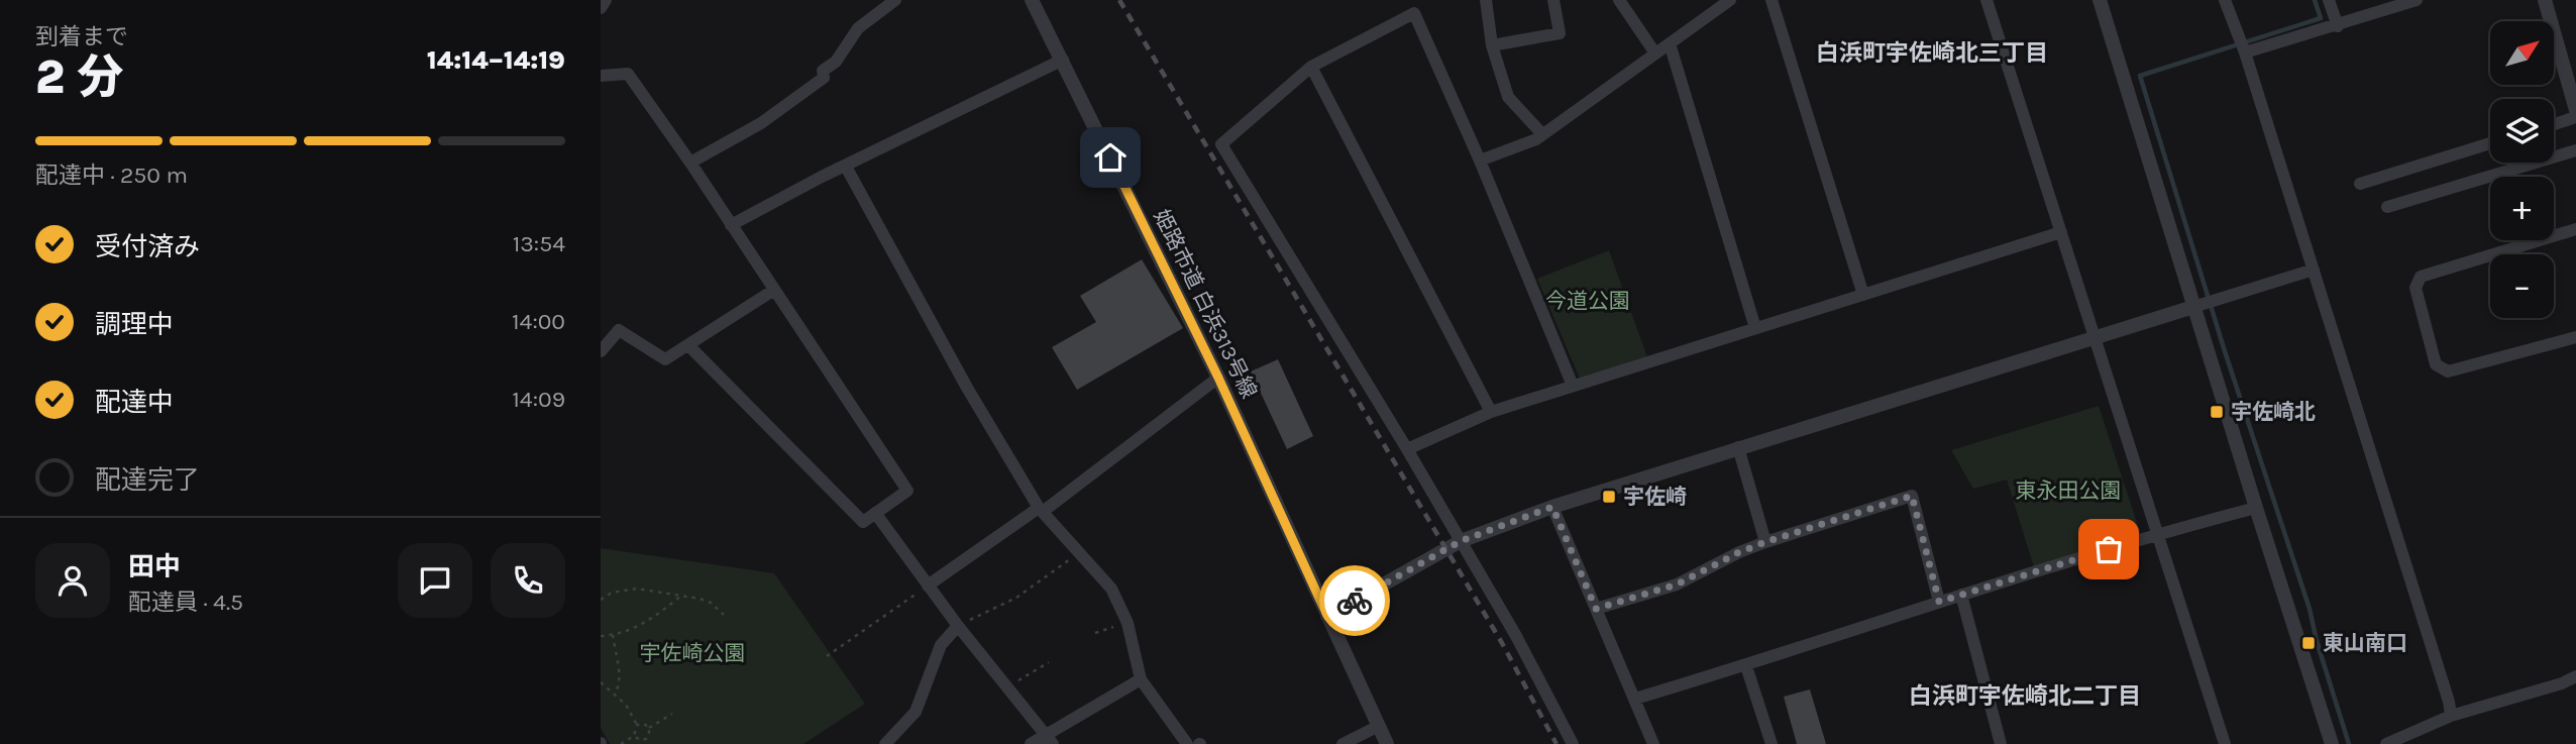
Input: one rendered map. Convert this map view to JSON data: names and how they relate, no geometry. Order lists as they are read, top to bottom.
{
  "streets": {
    "street": ["姫路市道 白浜313号線"]
  },
  "districts": ["白浜町宇佐崎北三丁目", "白浜町宇佐崎北二丁目"],
  "parks": ["今道公園", "東永田公園", "宇佐崎公園"],
  "places": {
    "transit": ["宇佐崎北", "宇佐崎", "東山南口"]
  },
  "north": "top right",
  "page": {
    "heading": ["2 分", "到着まで", "14:14–14:19"],
    "panel": ["田中", "配達員 · 4.5"],
    "map_buttons": ["+", "−"],
    "bar": "配達中 · 250 m",
    "list": [
      ["受付済み", "13:54"],
      ["調理中", "14:00"],
      ["配達中", "14:09"],
      "配達完了"
    ]
  }
}
